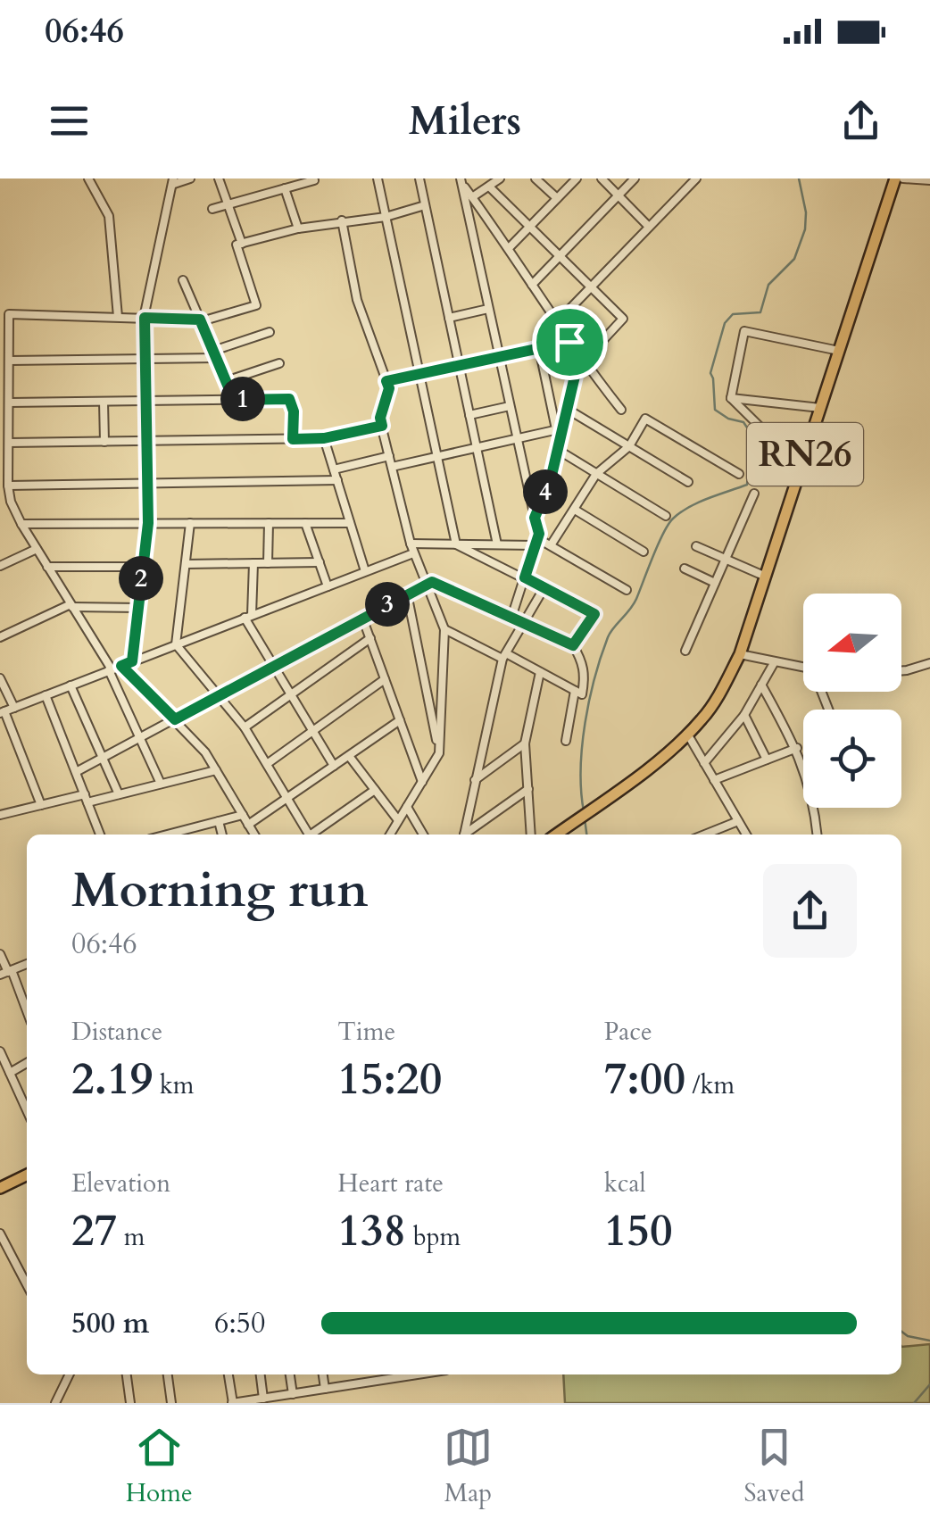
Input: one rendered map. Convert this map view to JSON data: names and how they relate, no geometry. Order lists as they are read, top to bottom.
{
  "streets": {
    "main road": ["RN26"]
  },
  "north": "left",
  "page": {
    "status": "06:46",
    "header": "Milers",
    "pins": [
      "1",
      "4",
      "2",
      "3"
    ],
    "heading": ["Morning run", "06:46"],
    "stats": [
      ["Distance", "2.19 km"],
      ["Time", "15:20"],
      ["Pace", "7:00 /km"],
      ["Elevation", "27 m"],
      ["Heart rate", "138 bpm"],
      ["kcal", "150"]
    ],
    "list": [
      {
        "name": "500 m",
        "note": "6:50"
      }
    ],
    "tabs": ["Home", "Map", "Saved"]
  }
}
